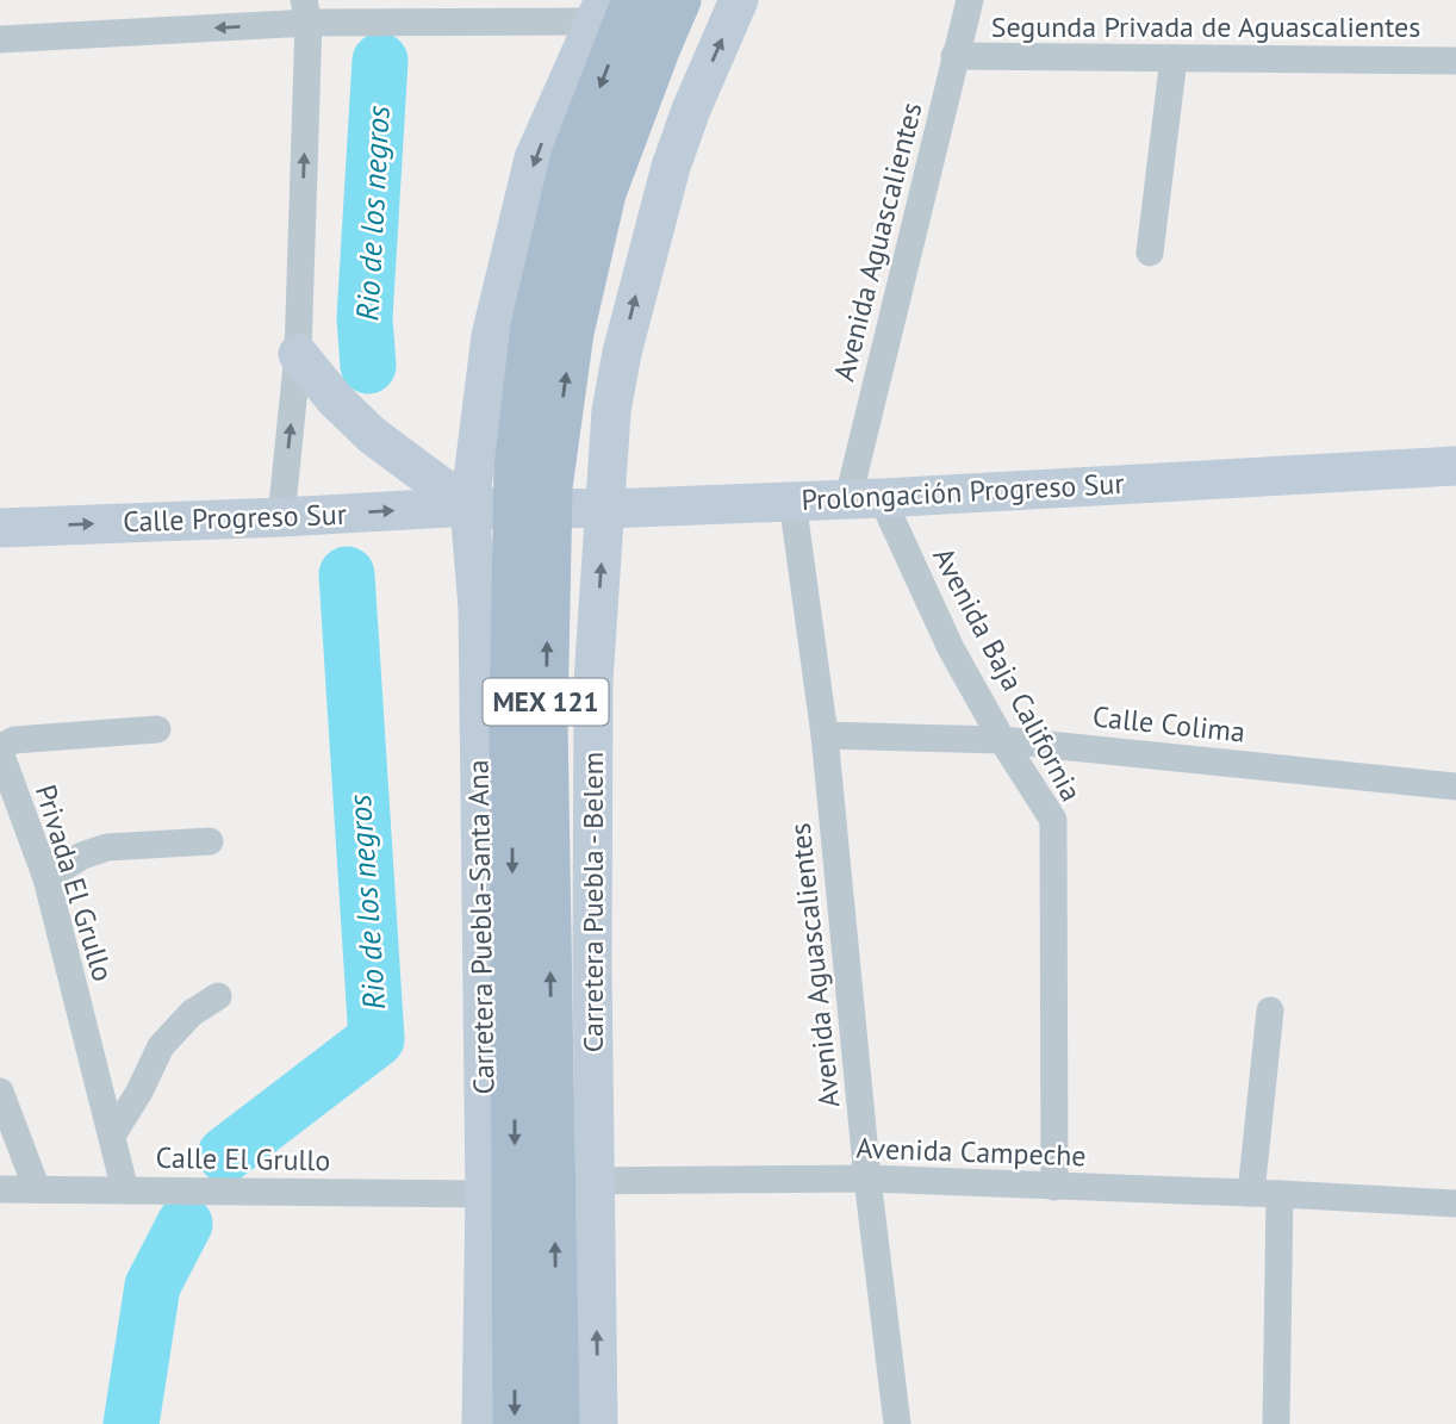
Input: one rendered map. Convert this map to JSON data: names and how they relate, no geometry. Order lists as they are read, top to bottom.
{
  "streets": {
    "main road": ["MEX 121", "Carretera Puebla - Belem"],
    "street": [
      "Segunda Privada de Aguascalientes",
      "Avenida Aguascalientes",
      "Prolongación Progreso Sur",
      "Calle Progreso Sur",
      "Avenida Baja California",
      "Calle Colima",
      "Privada El Grullo",
      "Carretera Puebla-Santa Ana",
      "Avenida Campeche",
      "Calle El Grullo"
    ]
  },
  "crossings": [
    ["Segunda Privada de Aguascalientes", "Avenida Aguascalientes"],
    ["Avenida Aguascalientes", "Prolongación Progreso Sur"],
    ["Avenida Aguascalientes", "Avenida Baja California"],
    ["Avenida Aguascalientes", "Calle Colima"],
    ["Avenida Aguascalientes", "Avenida Campeche"],
    ["Prolongación Progreso Sur", "Calle Progreso Sur"],
    ["Prolongación Progreso Sur", "Avenida Baja California"],
    ["Prolongación Progreso Sur", "Carretera Puebla - Belem"],
    ["Prolongación Progreso Sur", "Carretera Puebla-Santa Ana"],
    ["Calle Progreso Sur", "Carretera Puebla-Santa Ana"],
    ["Avenida Baja California", "Calle Colima"],
    ["Avenida Baja California", "Avenida Campeche"],
    ["Privada El Grullo", "Calle El Grullo"],
    ["Carretera Puebla - Belem", "Avenida Campeche"],
    ["Carretera Puebla-Santa Ana", "Avenida Campeche"],
    ["Carretera Puebla-Santa Ana", "Calle El Grullo"],
    ["Avenida Campeche", "Calle El Grullo"]
  ],
  "water": ["Rio de los negros"]
}
